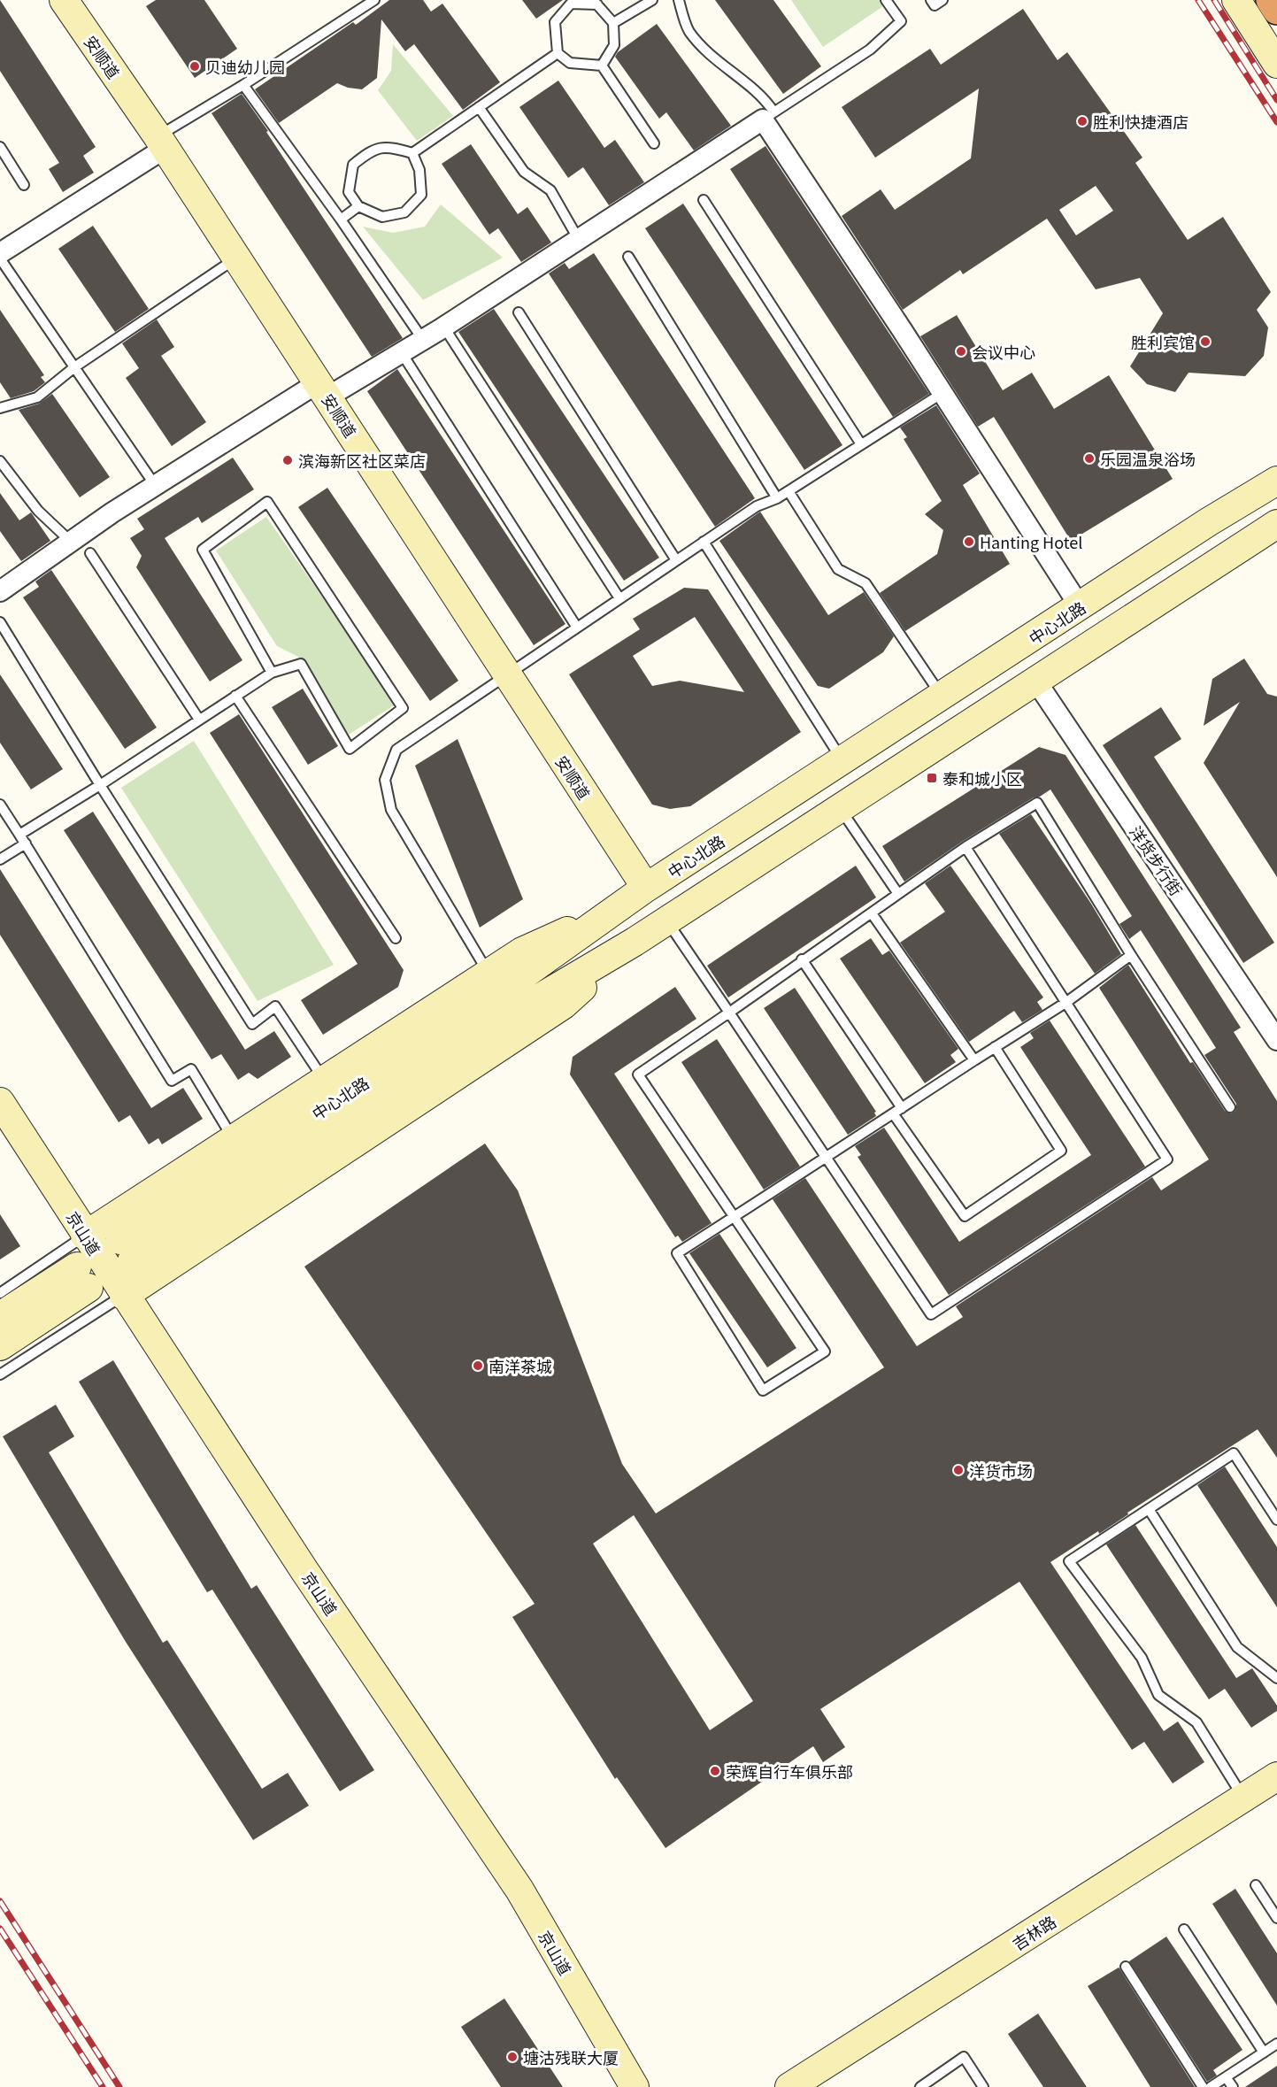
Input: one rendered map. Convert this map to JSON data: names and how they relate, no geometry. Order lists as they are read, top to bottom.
{
  "streets": {
    "street": [
      "安顺道",
      "中心北路",
      "洋货步行街",
      "京山道",
      "吉林路"
    ]
  },
  "crossings": [
    ["安顺道", "中心北路"],
    ["中心北路", "洋货步行街"]
  ],
  "places": {
    "other": [
      "贝迪幼儿园",
      "胜利快捷酒店",
      "胜利宾馆",
      "会议中心",
      "乐园温泉浴场",
      "滨海新区社区菜店",
      "Hanting Hotel",
      "南洋茶城",
      "洋货市场",
      "荣辉自行车俱乐部",
      "塘沽残联大厦"
    ],
    "transit": ["泰和城小区"]
  }
}
